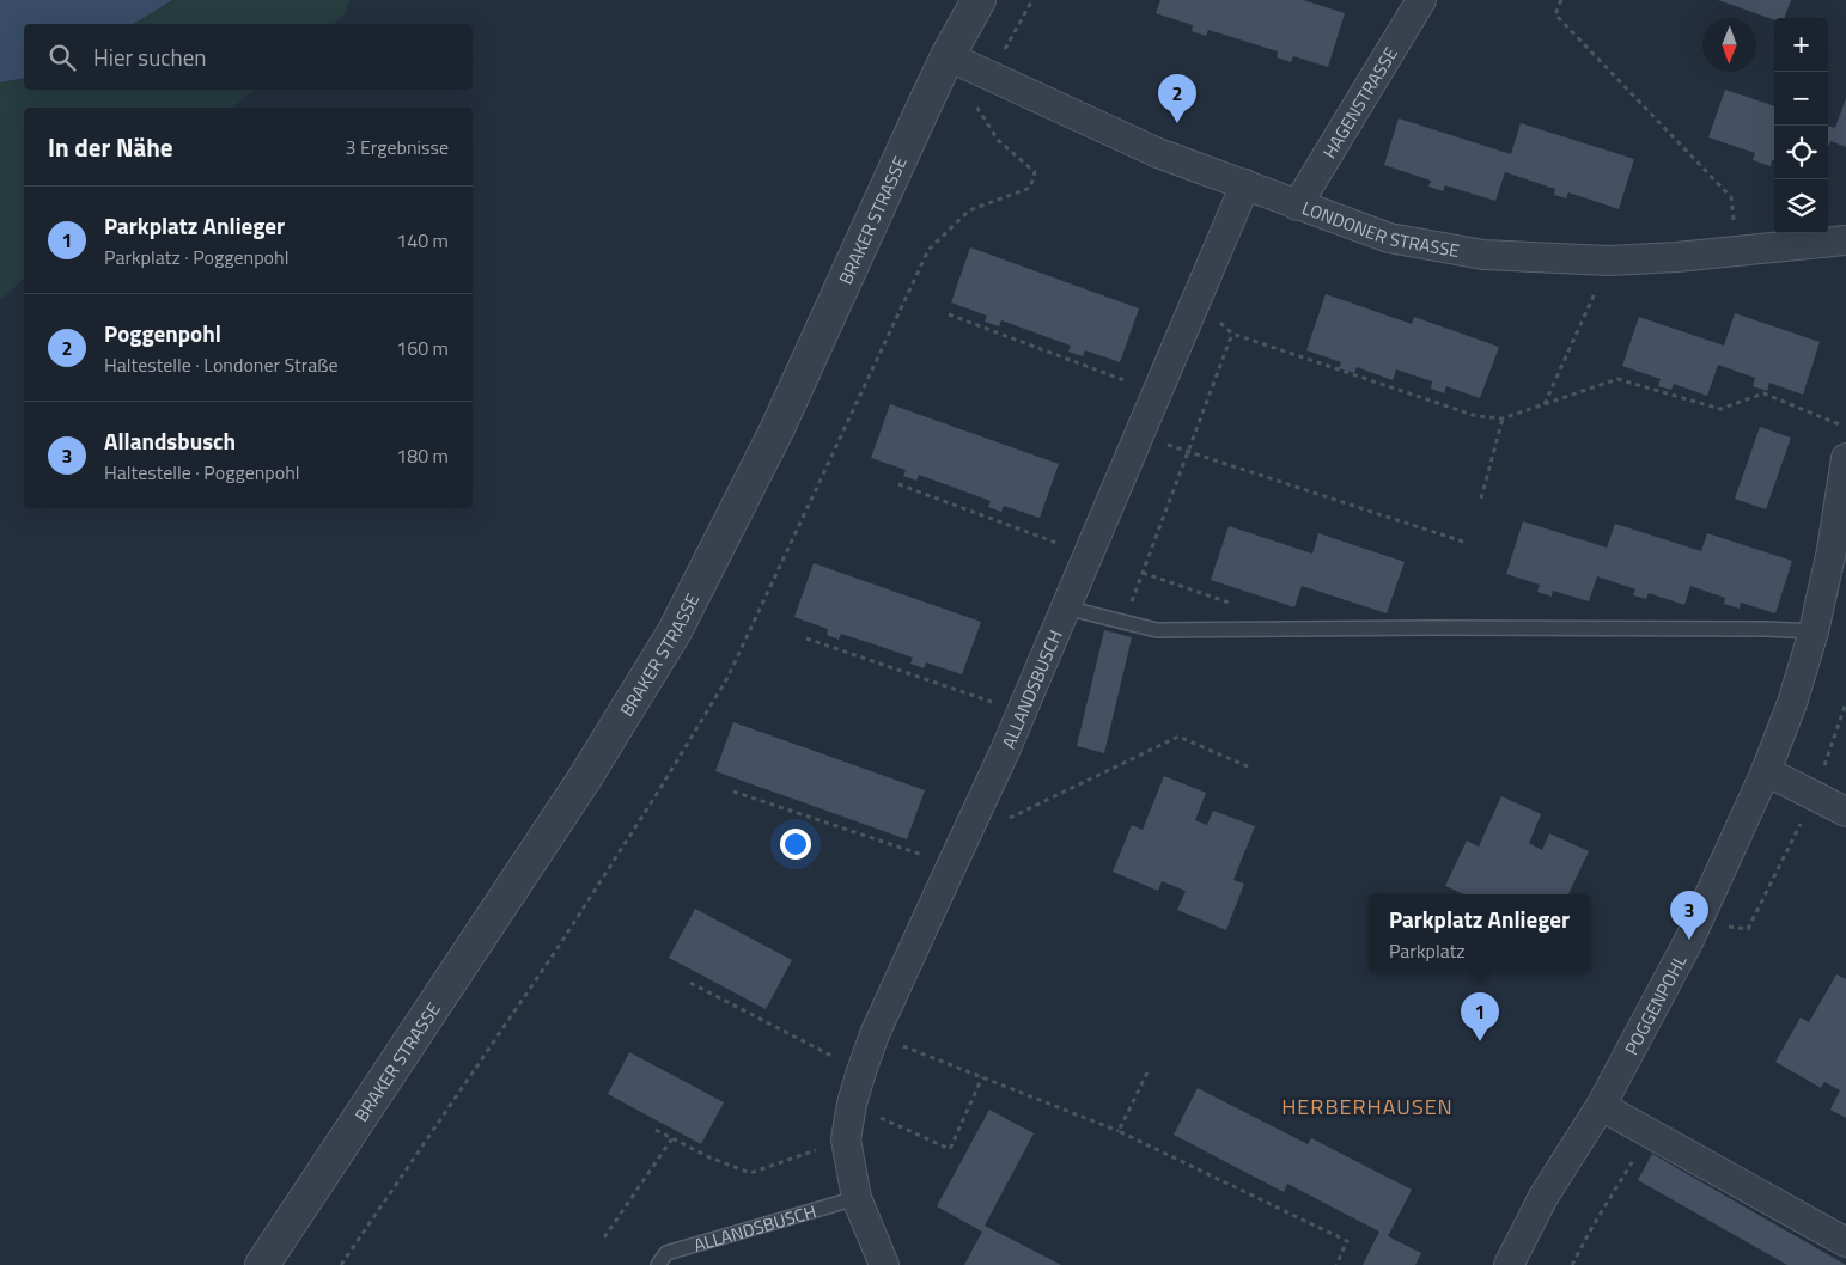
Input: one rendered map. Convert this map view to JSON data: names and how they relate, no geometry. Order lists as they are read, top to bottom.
{
  "streets": {
    "street": [
      "HAGENSTRASSE",
      "BRAKER STRASSE",
      "LONDONER STRASSE",
      "ALLANDSBUSCH",
      "POGGENPOHL"
    ]
  },
  "crossings": [
    ["HAGENSTRASSE", "LONDONER STRASSE"],
    ["BRAKER STRASSE", "LONDONER STRASSE"],
    ["LONDONER STRASSE", "ALLANDSBUSCH"]
  ],
  "districts": ["HERBERHAUSEN"],
  "north": "bottom",
  "page": {
    "map_buttons": ["+", "−"],
    "search": "Hier suchen",
    "pins": ["2", "3", "1"],
    "heading": ["In der Nähe", "3 Ergebnisse"],
    "list": [
      {
        "mark": "1",
        "name": "Parkplatz Anlieger",
        "note": "Parkplatz · Poggenpohl",
        "value": "140 m"
      },
      {
        "mark": "2",
        "name": "Poggenpohl",
        "note": "Haltestelle · Londoner Straße",
        "value": "160 m"
      },
      {
        "mark": "3",
        "name": "Allandsbusch",
        "note": "Haltestelle · Poggenpohl",
        "value": "180 m"
      }
    ],
    "popup": ["Parkplatz Anlieger", "Parkplatz"]
  }
}
